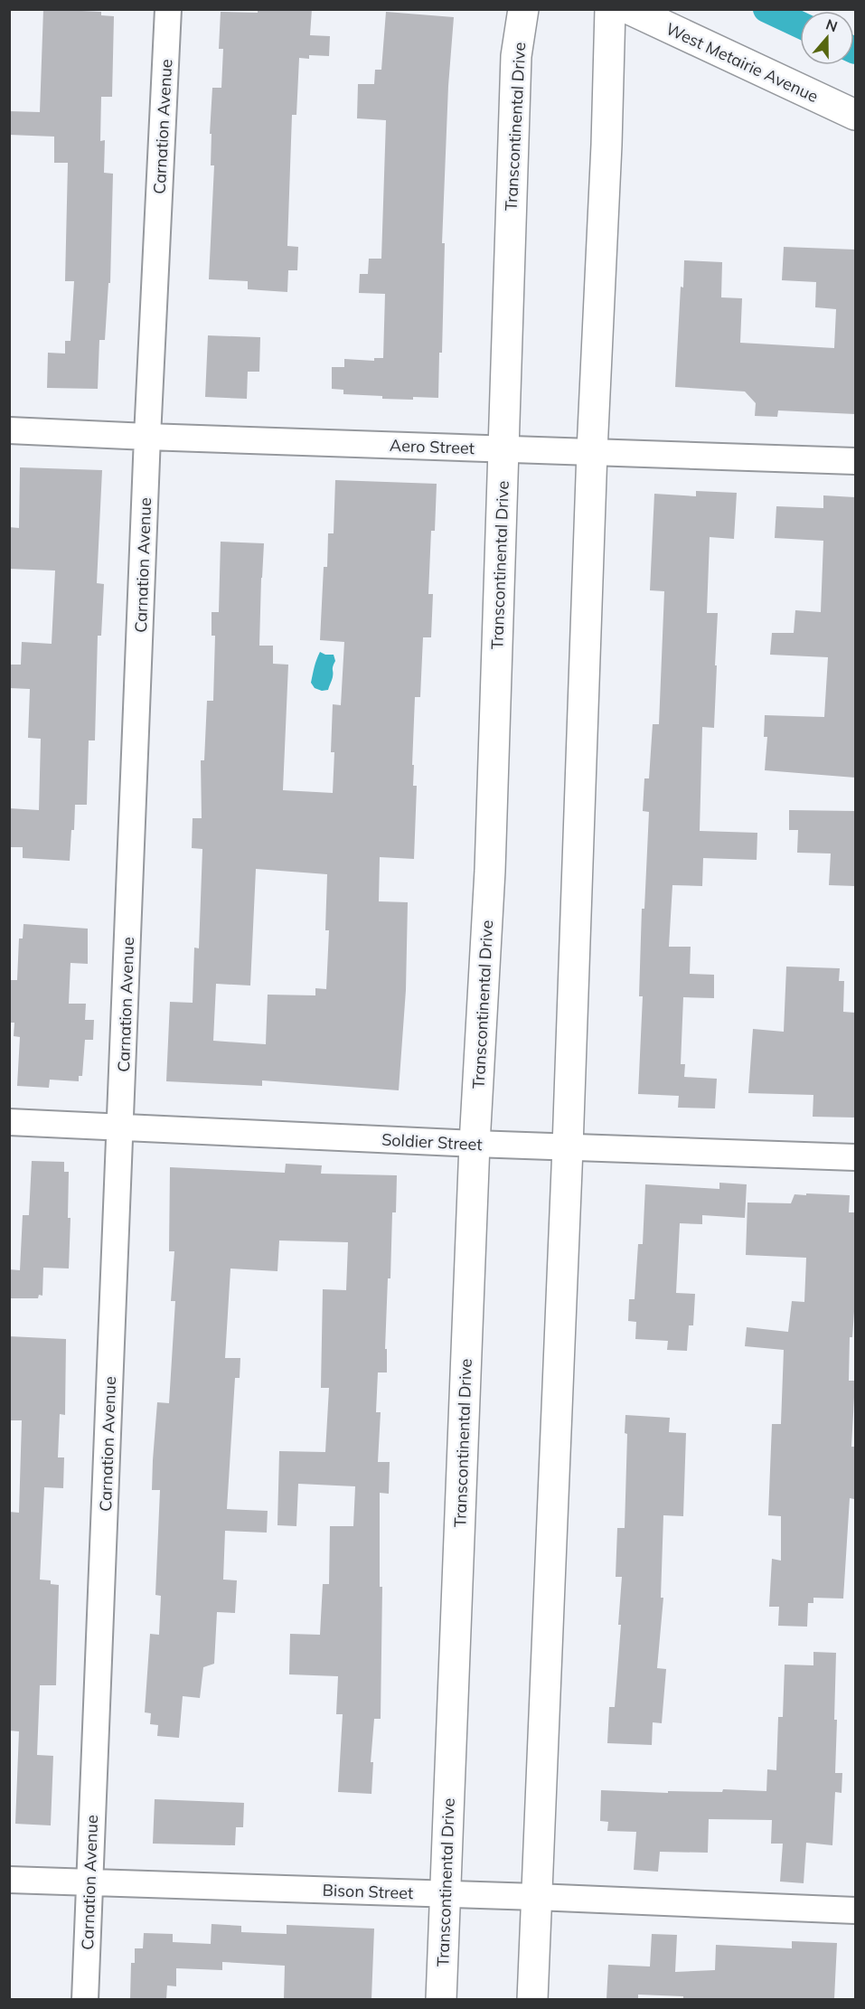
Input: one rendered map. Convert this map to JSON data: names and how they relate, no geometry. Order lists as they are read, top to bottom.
{
  "streets": {
    "street": [
      "West Metairie Avenue",
      "Carnation Avenue",
      "Transcontinental Drive",
      "Aero Street",
      "Soldier Street",
      "Bison Street"
    ]
  },
  "crossings": [
    ["Carnation Avenue", "Aero Street"],
    ["Carnation Avenue", "Soldier Street"],
    ["Carnation Avenue", "Bison Street"],
    ["Transcontinental Drive", "Aero Street"],
    ["Transcontinental Drive", "Soldier Street"],
    ["Transcontinental Drive", "Bison Street"]
  ],
  "north": "top"
}
